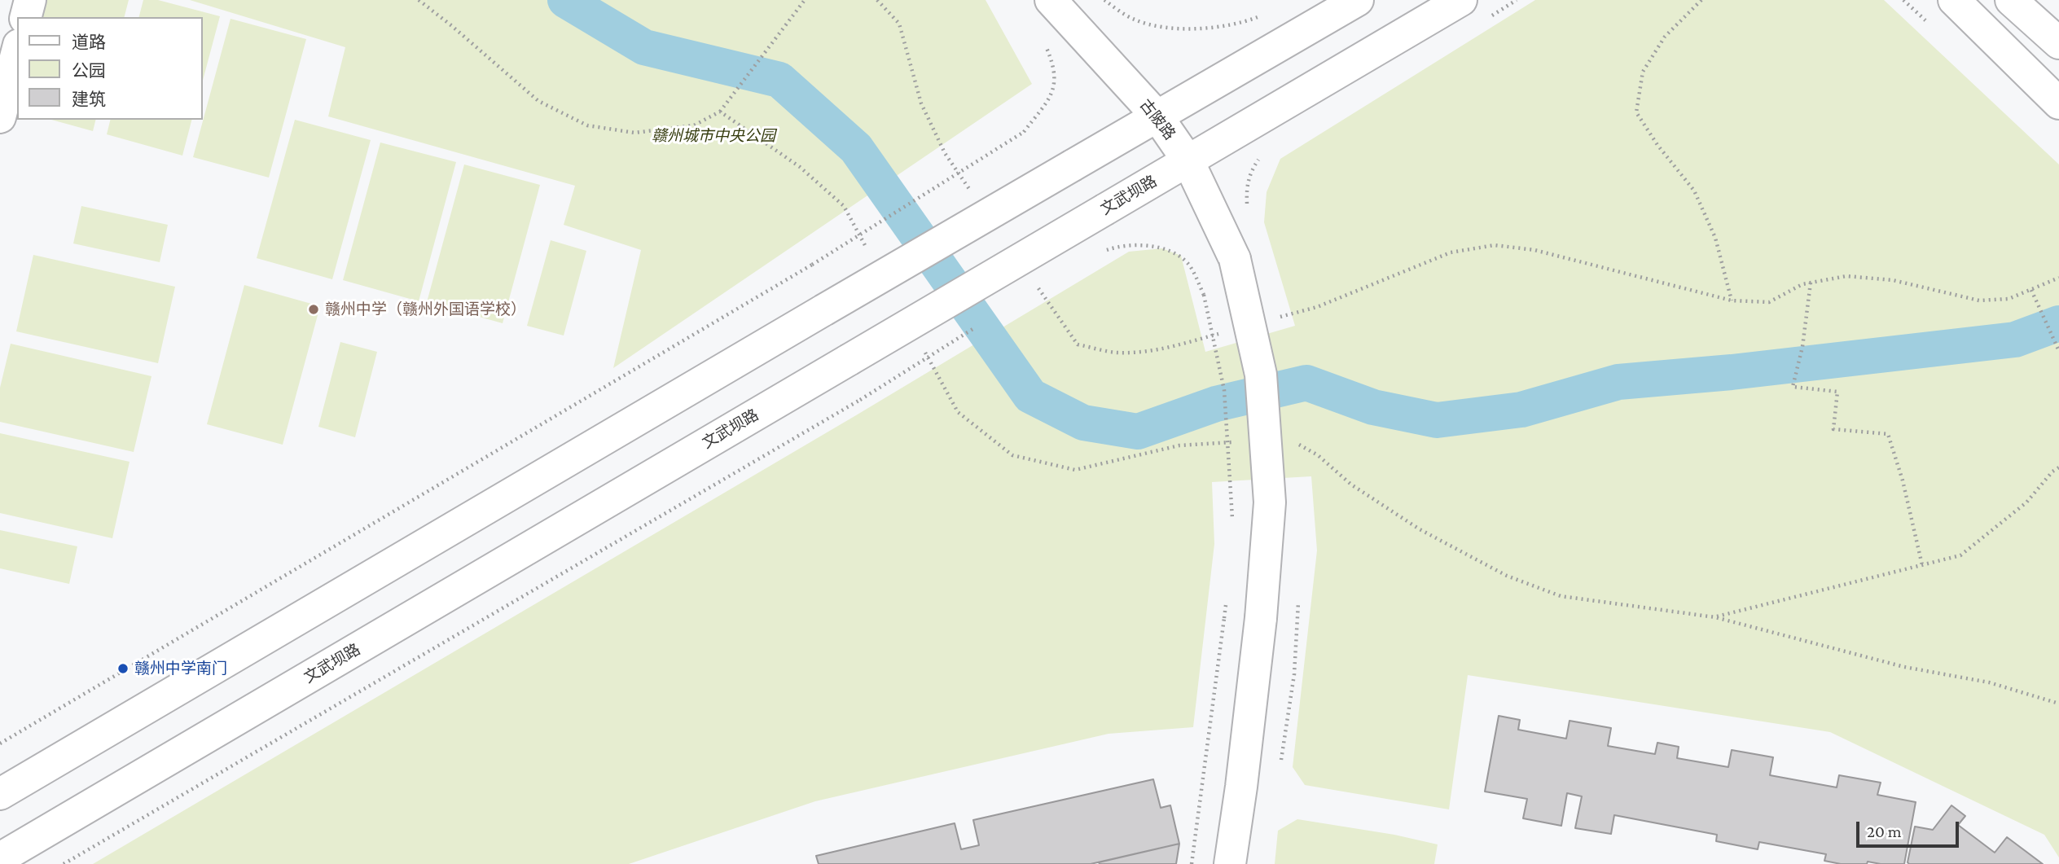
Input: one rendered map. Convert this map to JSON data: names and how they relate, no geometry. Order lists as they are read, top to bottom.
{
  "streets": {
    "main road": ["古陂路", "文武坝路"]
  },
  "crossings": [
    ["古陂路", "文武坝路"]
  ],
  "parks": ["赣州城市中央公园"],
  "places": ["赣州中学（赣州外国语学校）", "赣州中学南门"],
  "legend": ["道路", "公园", "建筑"],
  "scale_bar": "20 m"
}
